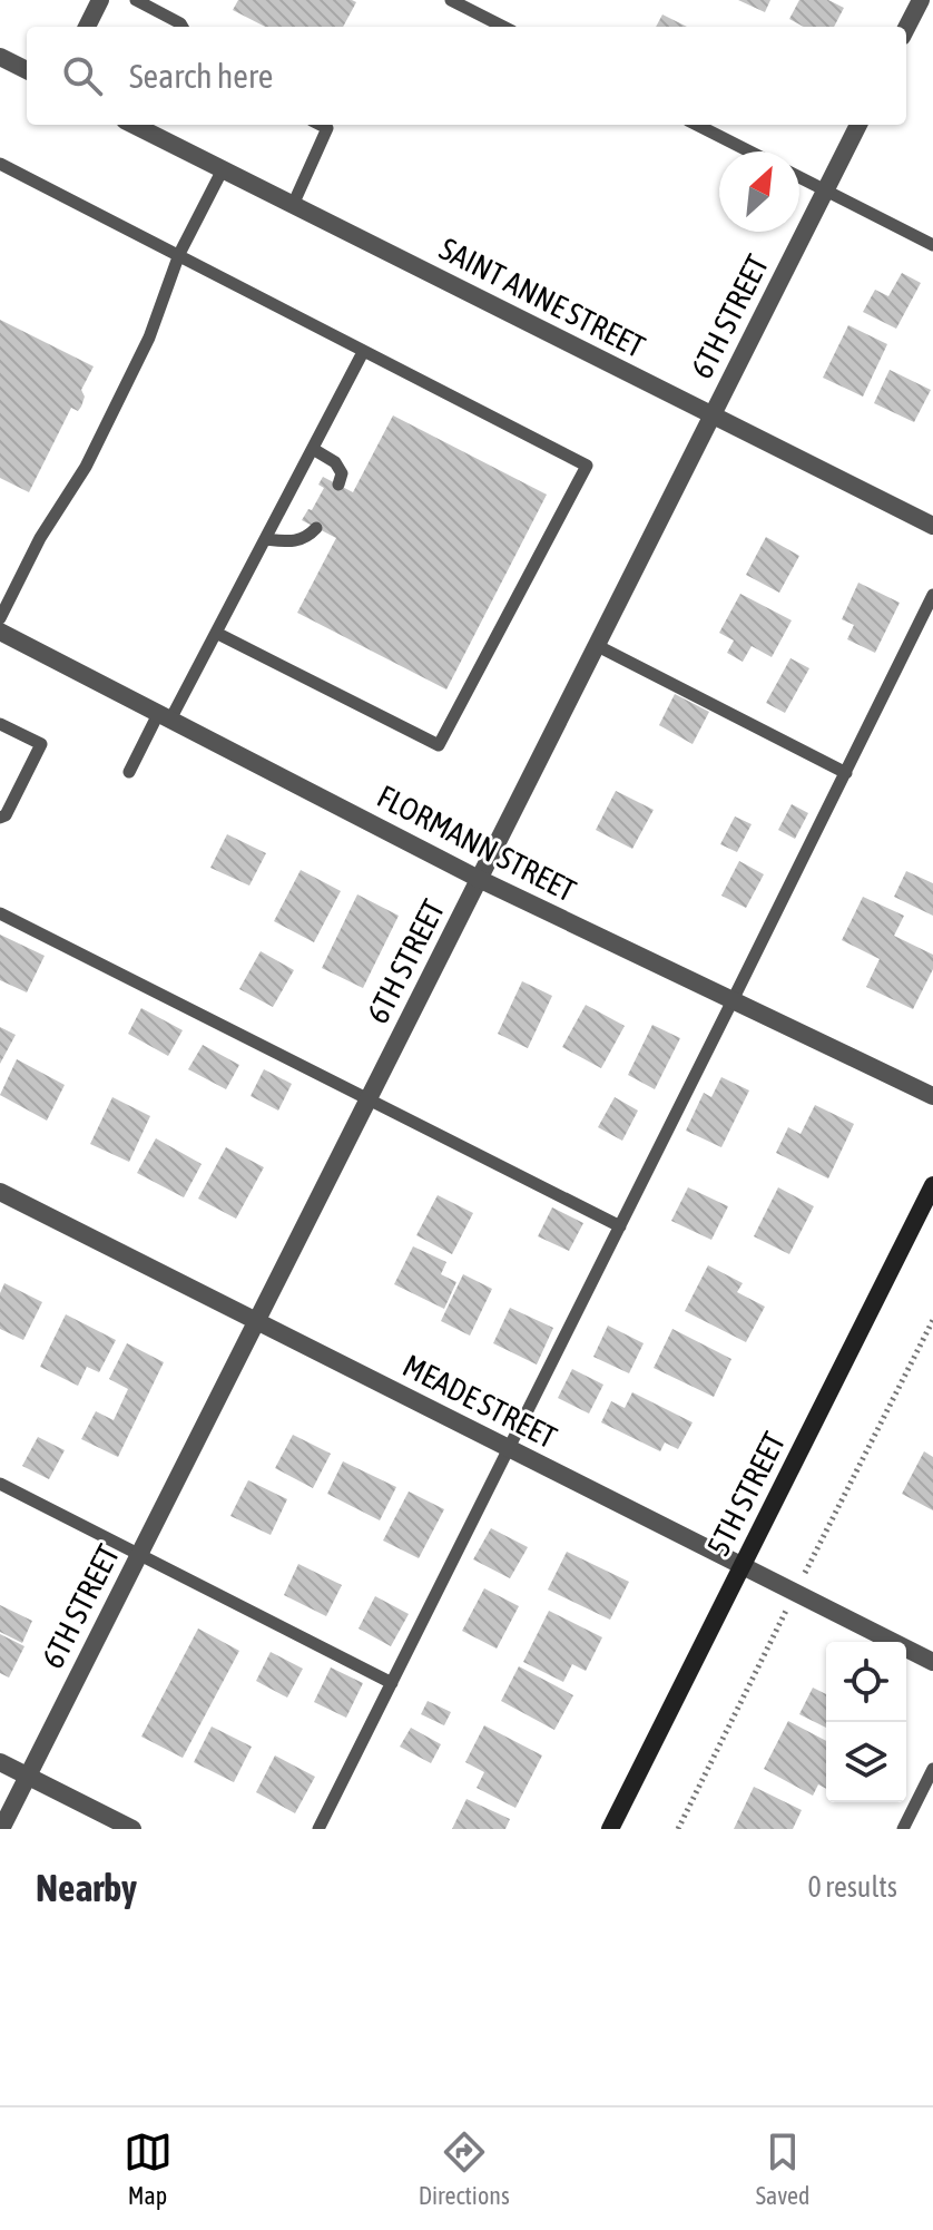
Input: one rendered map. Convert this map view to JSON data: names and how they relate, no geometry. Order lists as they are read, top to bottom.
{
  "streets": {
    "main road": ["5TH STREET"],
    "street": [
      "SAINT ANNE STREET",
      "6TH STREET",
      "FLORMANN STREET",
      "MEADE STREET"
    ]
  },
  "crossings": [
    ["SAINT ANNE STREET", "6TH STREET"],
    ["6TH STREET", "FLORMANN STREET"],
    ["6TH STREET", "MEADE STREET"],
    ["MEADE STREET", "5TH STREET"]
  ],
  "north": "top right",
  "page": {
    "search": "Search here",
    "heading": ["Nearby", "0 results"],
    "nav": ["Map", "Directions", "Saved"]
  }
}
